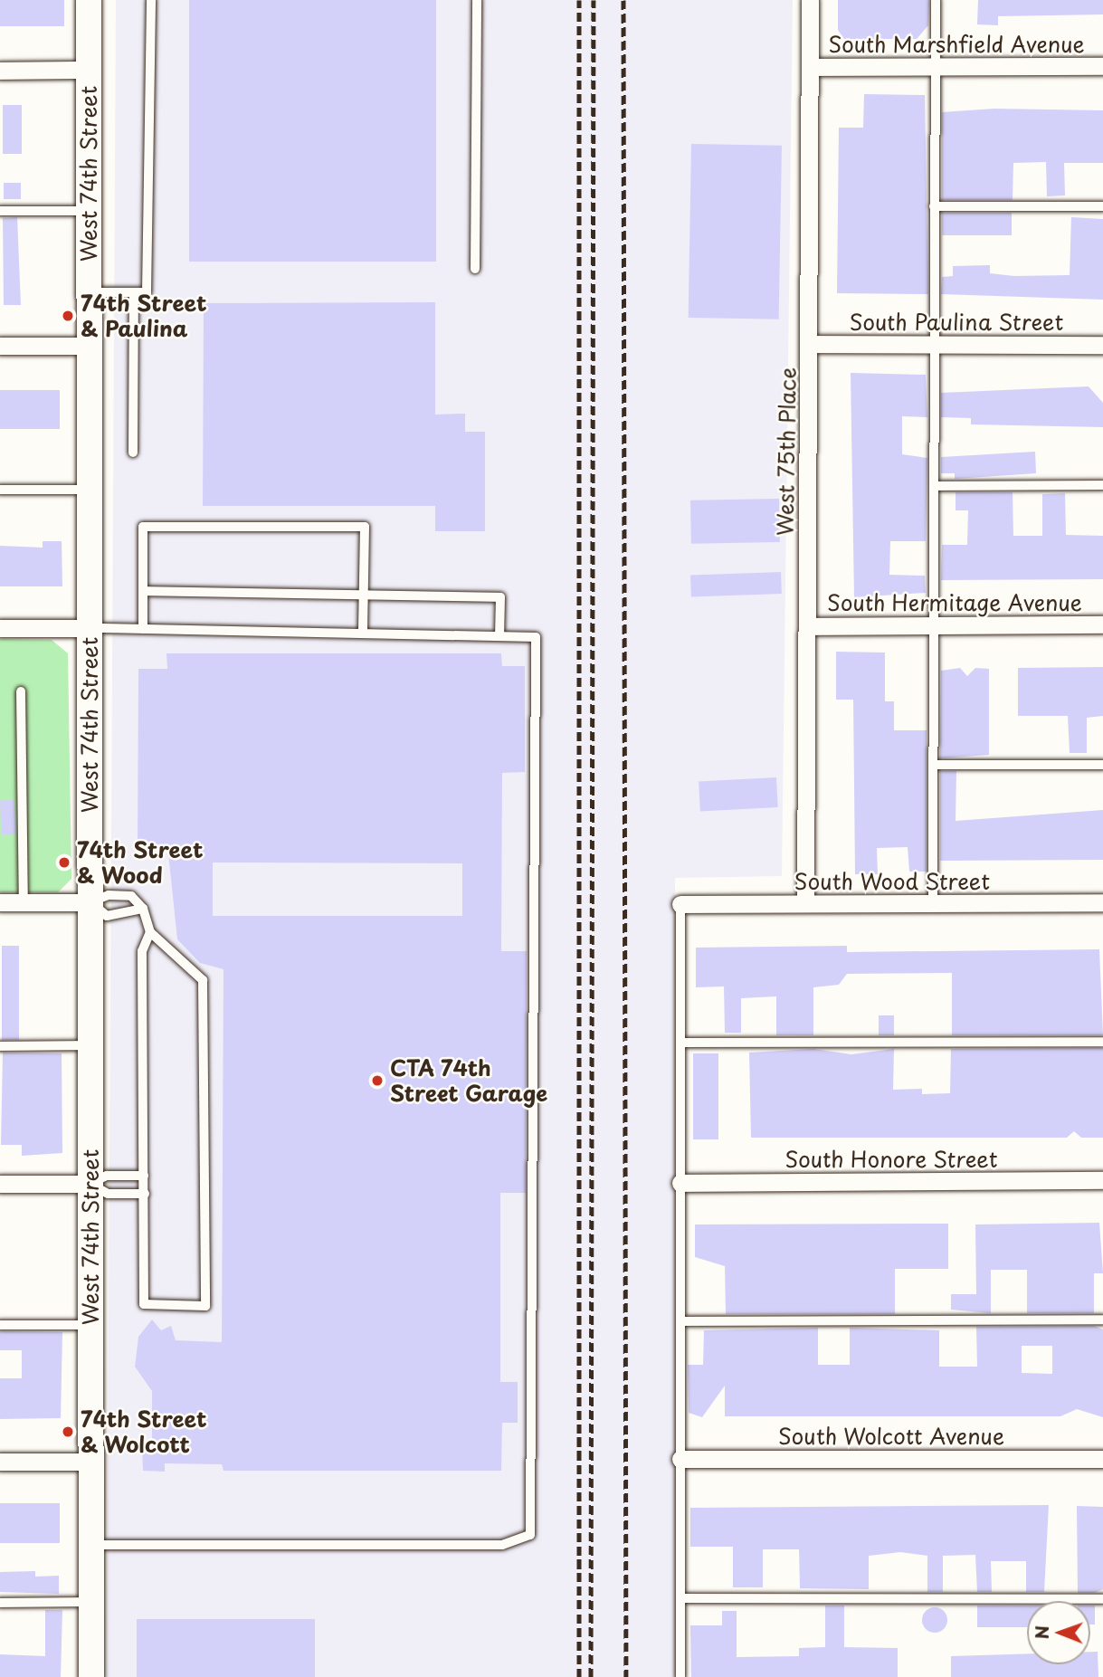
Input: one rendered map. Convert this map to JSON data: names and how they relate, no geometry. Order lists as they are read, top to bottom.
{
  "streets": {
    "street": [
      "South Marshfield Avenue",
      "West 74th Street",
      "South Paulina Street",
      "West 75th Place",
      "South Hermitage Avenue",
      "South Wood Street",
      "South Honore Street",
      "South Wolcott Avenue"
    ]
  },
  "crossings": [
    ["South Marshfield Avenue", "West 75th Place"],
    ["South Paulina Street", "West 75th Place"],
    ["West 75th Place", "South Hermitage Avenue"],
    ["West 75th Place", "South Wood Street"]
  ],
  "places": [
    "74th Street & Paulina",
    "74th Street & Wood",
    "CTA 74th Street Garage",
    "74th Street & Wolcott"
  ],
  "north": "left"
}
